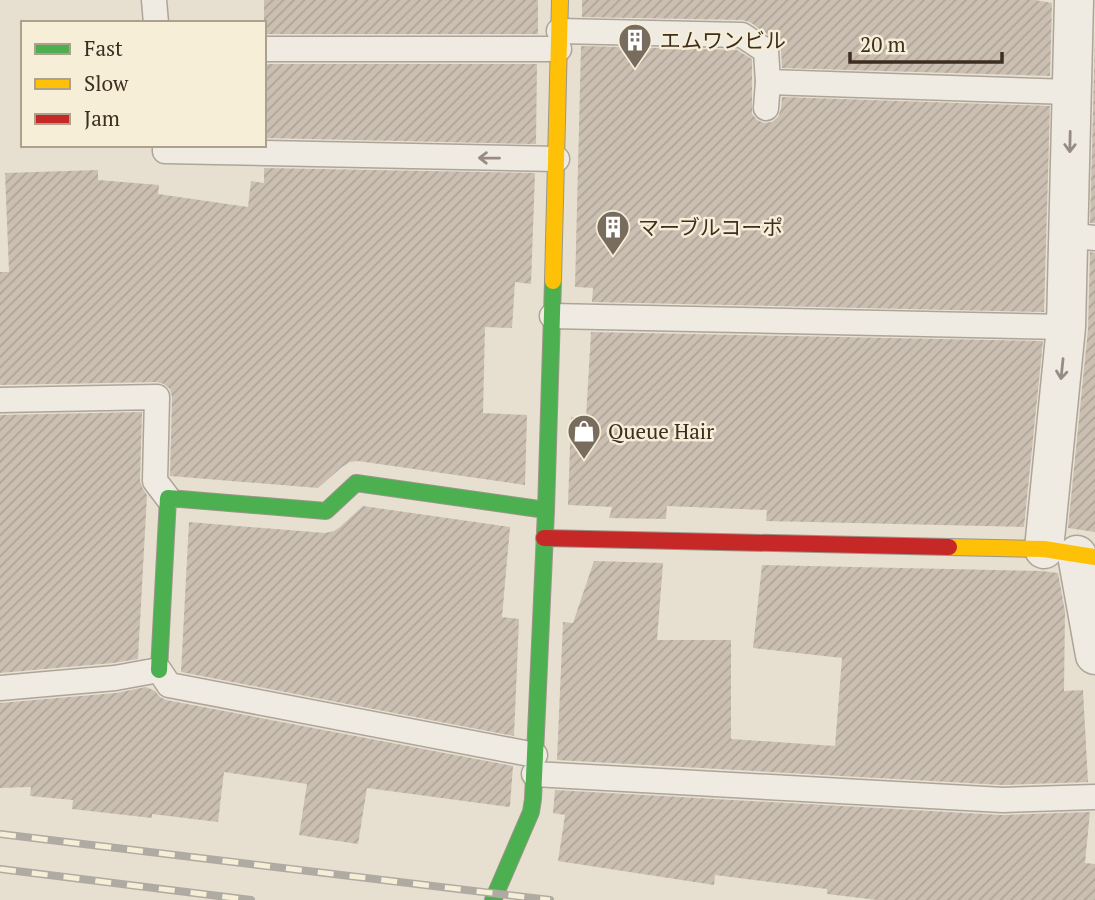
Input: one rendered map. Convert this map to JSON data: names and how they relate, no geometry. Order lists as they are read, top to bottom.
{
  "places": {
    "building": ["エムワンビル", "マーブルコーポ"],
    "shop": ["Queue Hair"]
  },
  "legend": ["Fast", "Slow", "Jam"],
  "scale_bar": "20 m"
}
